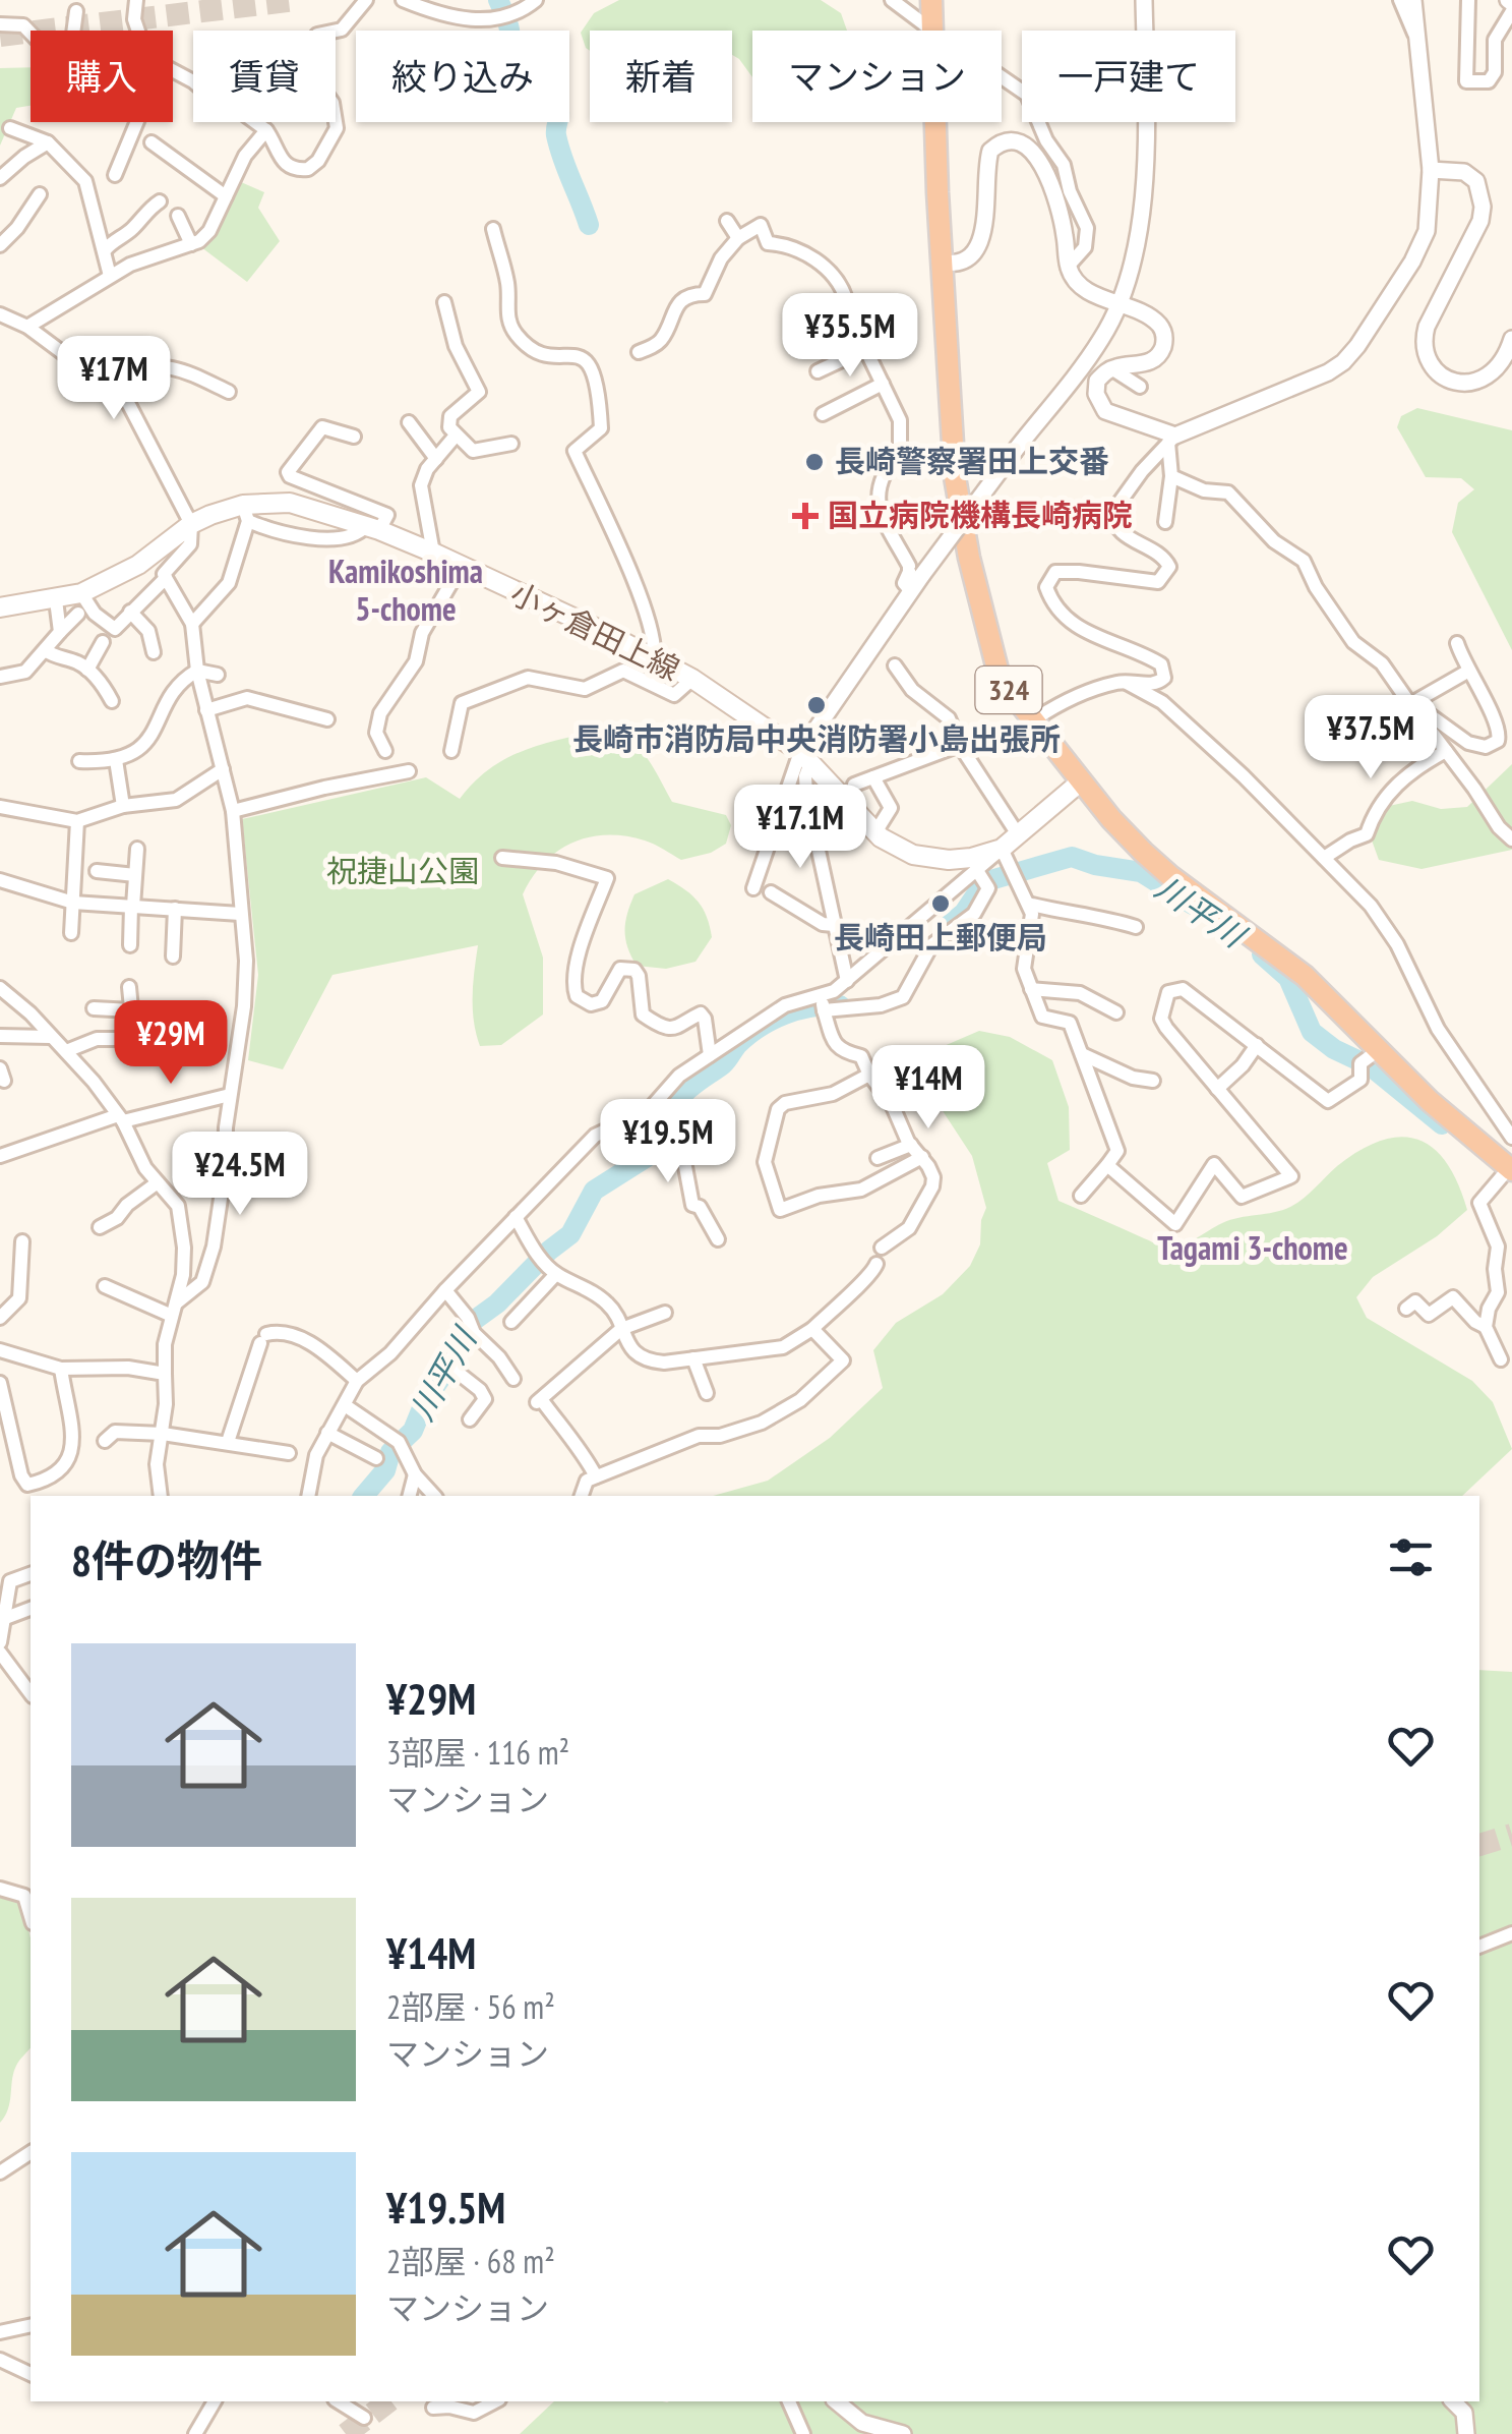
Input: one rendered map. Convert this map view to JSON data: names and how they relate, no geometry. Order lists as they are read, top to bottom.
{
  "streets": {
    "highway": ["324"],
    "main road": ["小ヶ倉田上線"]
  },
  "districts": ["Kamikoshima 5-chome", "Tagami 3-chome"],
  "water": ["川平川"],
  "parks": ["祝捷山公園"],
  "places": {
    "other": ["長崎警察署田上交番", "長崎市消防局中央消防署小島出張所", "長崎田上郵便局"],
    "health": ["国立病院機構長崎病院"]
  },
  "page": {
    "chip": [
      "購入",
      "賃貸",
      "絞り込み",
      "新着",
      "マンション",
      "一戸建て"
    ],
    "price": [
      "¥35.5M",
      "¥17M",
      "¥37.5M",
      "¥17.1M",
      "¥29M",
      "¥14M",
      "¥19.5M",
      "¥24.5M"
    ],
    "heading": "8件の物件",
    "list": [
      {
        "name": "¥29M",
        "note": "3部屋 · 116 m² · マンション"
      },
      {
        "name": "¥14M",
        "note": "2部屋 · 56 m² · マンション"
      },
      {
        "name": "¥19.5M",
        "note": "2部屋 · 68 m² · マンション"
      }
    ]
  }
}
